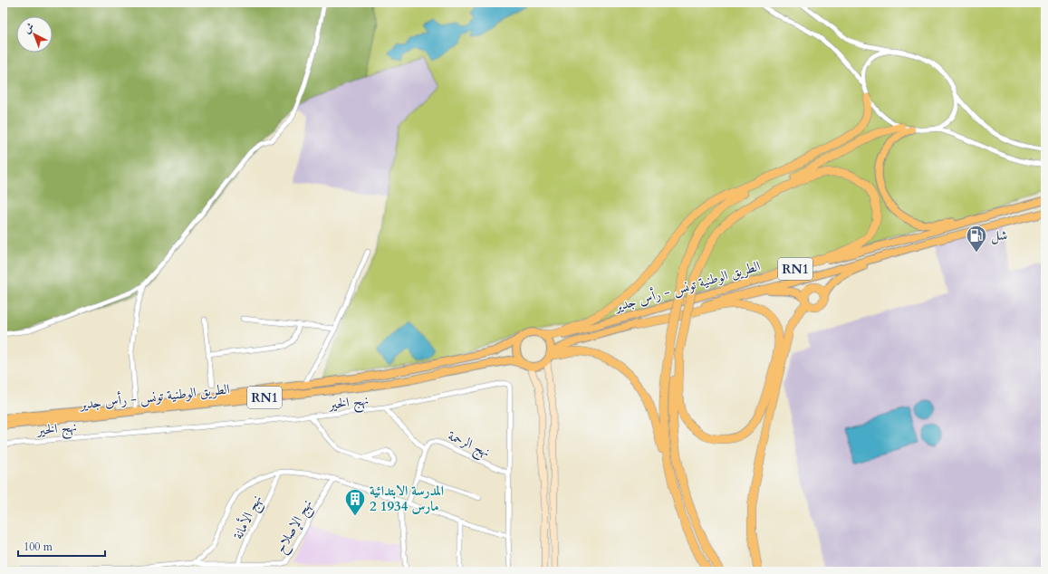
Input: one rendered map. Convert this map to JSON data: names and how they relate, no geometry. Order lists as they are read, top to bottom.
{
  "streets": {
    "main road": ["RN1", "الطريق الوطنية تونس - رأس جدير"],
    "street": [
      "نهج الخير",
      "نهج الرحمة",
      "نهج الأمانة",
      "نهج الإصلاح"
    ]
  },
  "crossings": [
    ["RN1", "الطريق الوطنية تونس - رأس جدير"],
    ["نهج الخير", "نهج الرحمة"],
    ["نهج الأمانة", "نهج الإصلاح"]
  ],
  "places": {
    "fuel station": ["شل"],
    "building": ["المدرسة الابتدائية 2 مارس 1934"]
  },
  "scale_bar": "100 m",
  "north": "top left"
}
